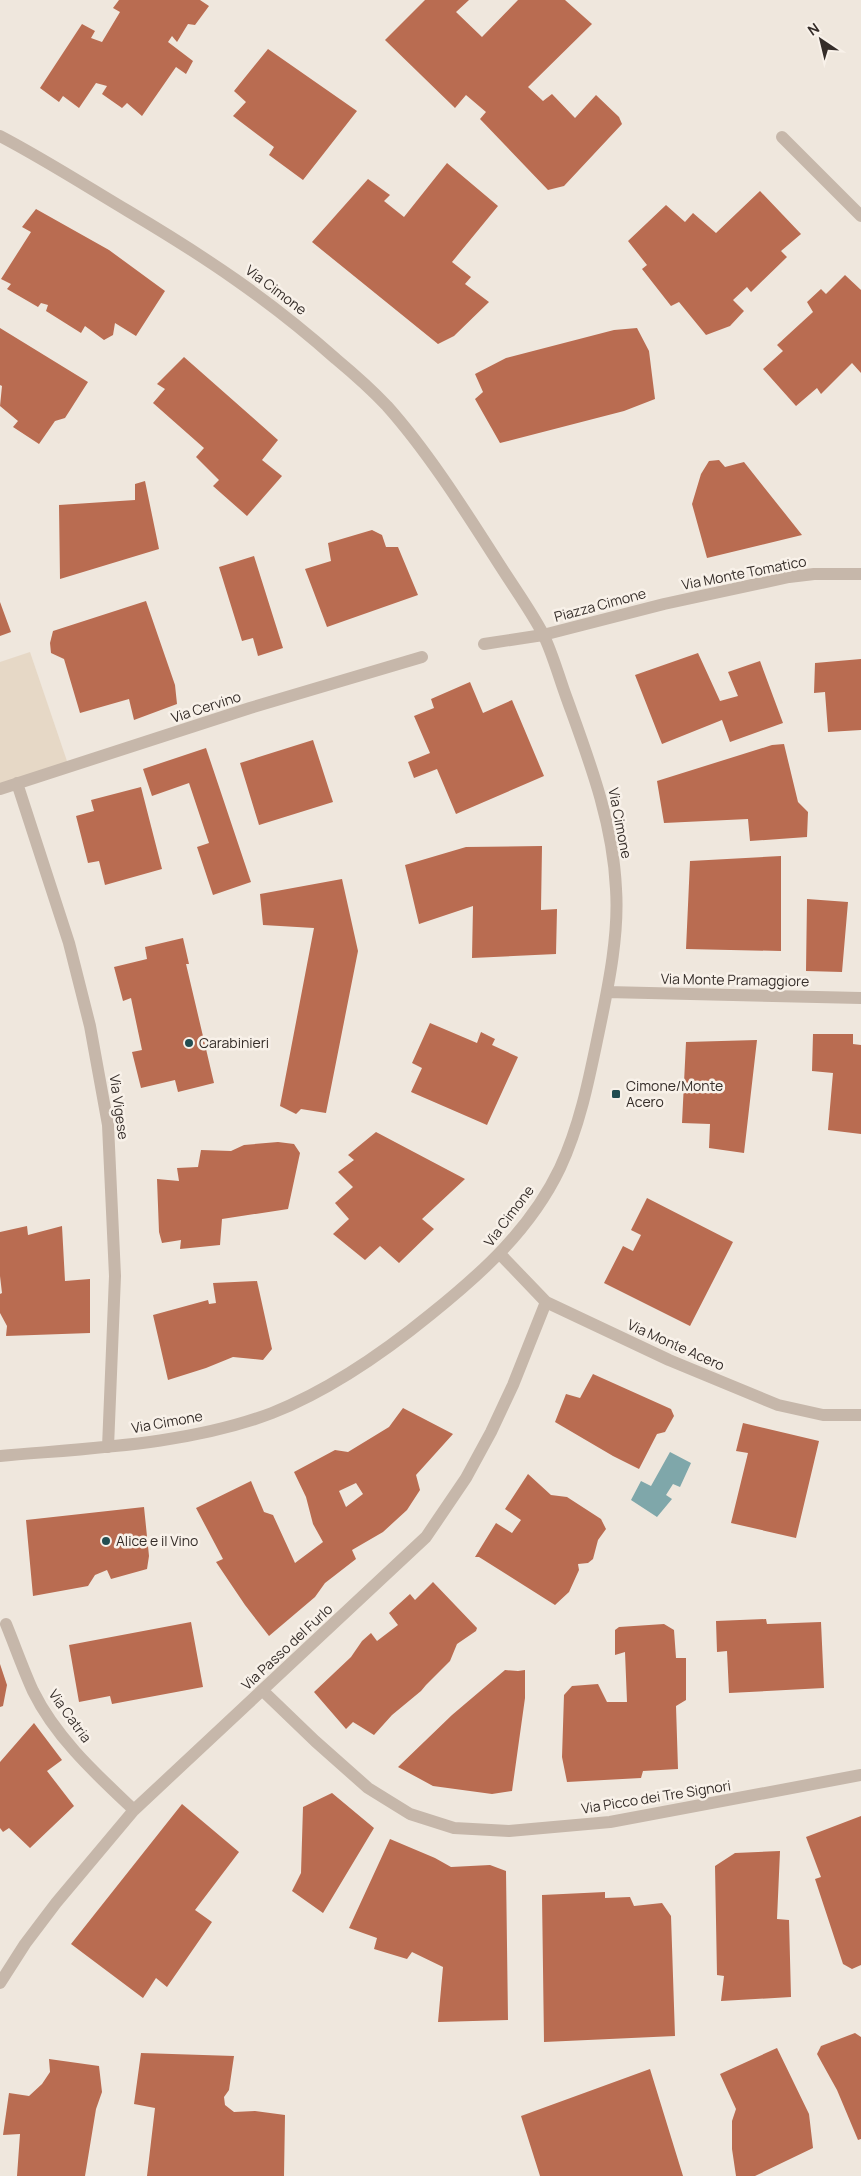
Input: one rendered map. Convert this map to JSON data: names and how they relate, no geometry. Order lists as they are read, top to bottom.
{
  "streets": {
    "street": [
      "Via Cimone",
      "Via Monte Tomatico",
      "Piazza Cimone",
      "Via Cervino",
      "Via Monte Pramaggiore",
      "Via Vigese",
      "Via Monte Acero",
      "Via Passo del Furlo",
      "Via Catria",
      "Via Picco dei Tre Signori"
    ]
  },
  "crossings": [
    ["Via Cimone", "Piazza Cimone"],
    ["Via Cimone", "Via Monte Pramaggiore"],
    ["Via Cimone", "Via Vigese"],
    ["Via Cimone", "Via Monte Acero"],
    ["Via Monte Tomatico", "Piazza Cimone"],
    ["Via Cervino", "Via Vigese"],
    ["Via Monte Acero", "Via Passo del Furlo"],
    ["Via Passo del Furlo", "Via Catria"],
    ["Via Passo del Furlo", "Via Picco dei Tre Signori"]
  ],
  "places": {
    "other": ["Carabinieri", "Alice e il Vino"],
    "transit": ["Cimone/Monte Acero"]
  },
  "north": "top left"
}
